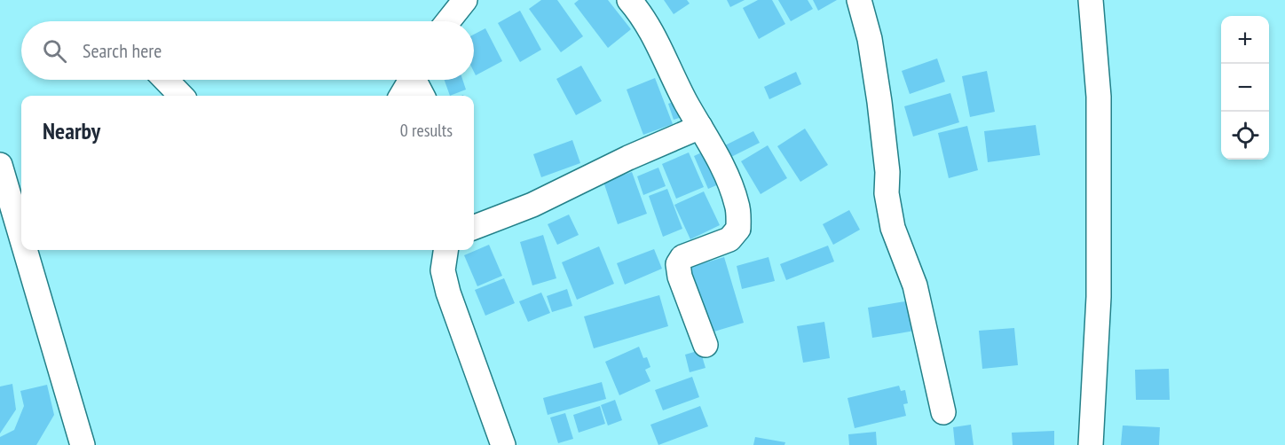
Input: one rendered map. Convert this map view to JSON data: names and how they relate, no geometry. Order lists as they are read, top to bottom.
{
  "page": {
    "map_buttons": ["+", "−"],
    "search": "Search here",
    "heading": ["Nearby", "0 results"]
  }
}
